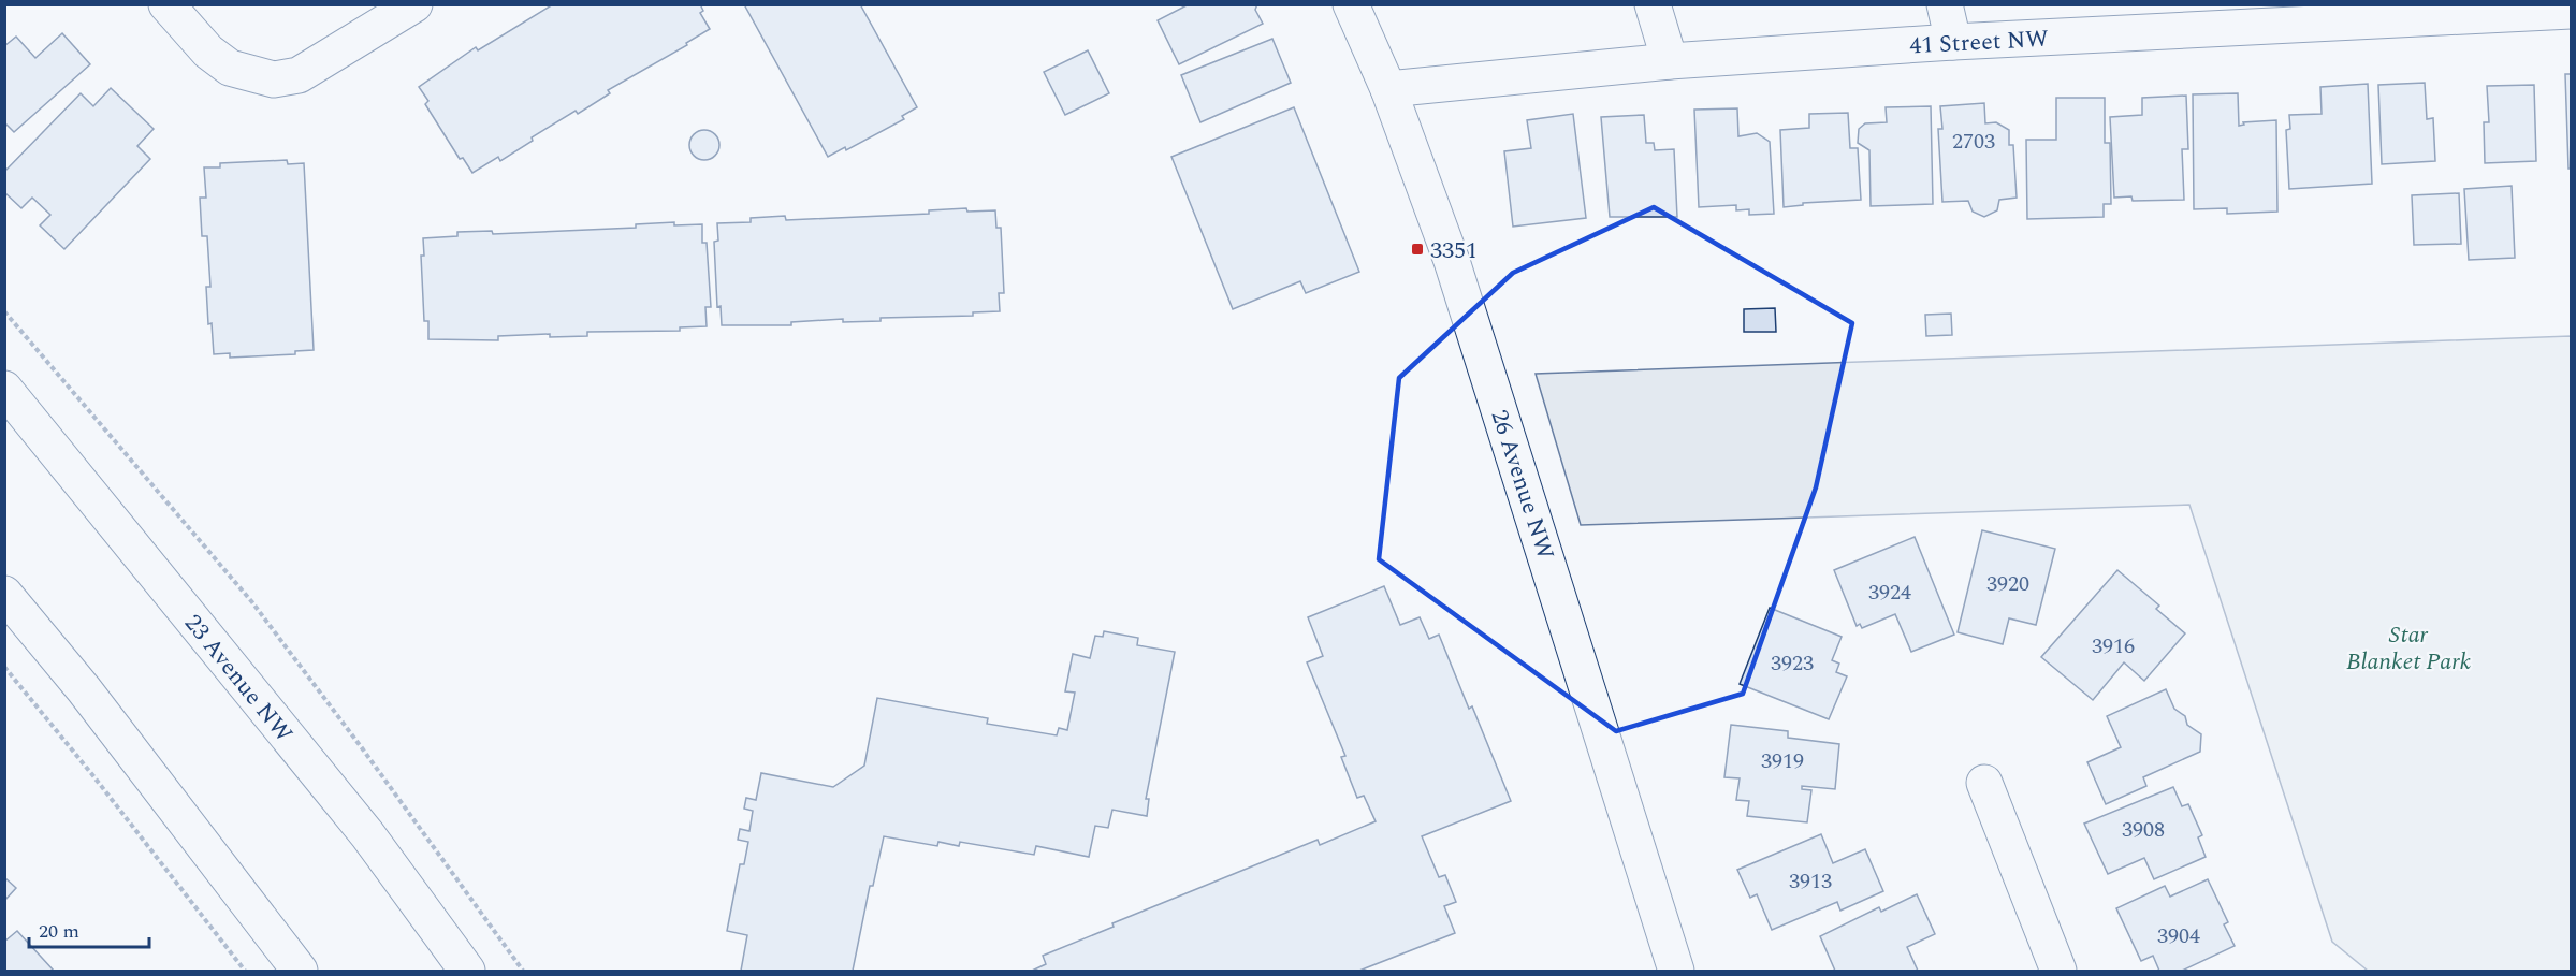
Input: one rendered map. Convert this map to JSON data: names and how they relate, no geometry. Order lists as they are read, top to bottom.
{
  "streets": {
    "street": ["41 Street NW", "26 Avenue NW", "23 Avenue NW"]
  },
  "crossings": [
    ["41 Street NW", "26 Avenue NW"]
  ],
  "parks": ["Star Blanket Park"],
  "places": {
    "transit": ["3351"]
  },
  "house_numbers": [
    "2703",
    "3920",
    "3924",
    "3916",
    "3923",
    "3919",
    "3908",
    "3913",
    "3904"
  ],
  "scale_bar": "20 m"
}
